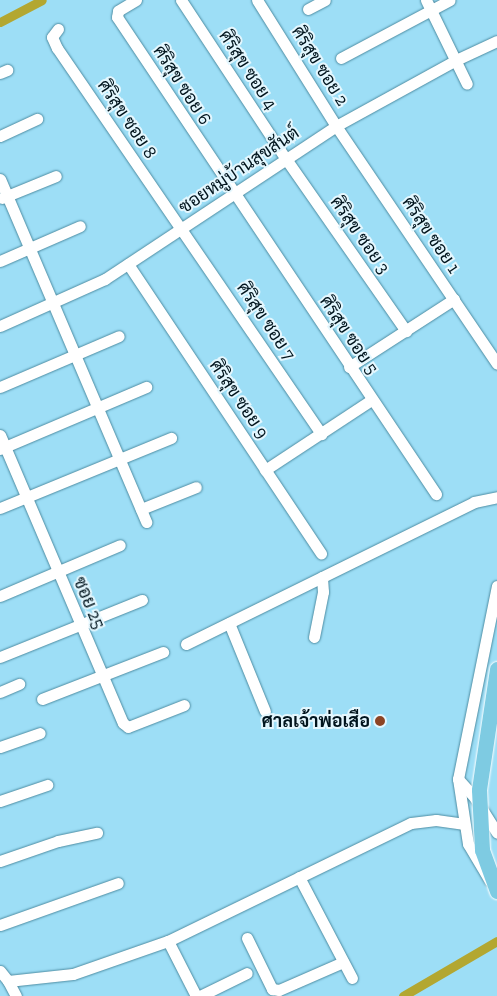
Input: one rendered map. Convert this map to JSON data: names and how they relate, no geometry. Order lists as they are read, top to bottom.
{
  "streets": {
    "street": [
      "ศิริสุข ซอย 2",
      "ศิริสุข ซอย 4",
      "ศิริสุข ซอย 6",
      "ศิริสุข ซอย 8",
      "ซอยหมู่บ้านสุขสันต์",
      "ศิริสุข ซอย 3",
      "ศิริสุข ซอย 1",
      "ศิริสุข ซอย 7",
      "ศิริสุข ซอย 5",
      "ศิริสุข ซอย 9",
      "ซอย 25"
    ]
  },
  "crossings": [
    ["ศิริสุข ซอย 2", "ซอยหมู่บ้านสุขสันต์"],
    ["ศิริสุข ซอย 2", "ศิริสุข ซอย 1"],
    ["ศิริสุข ซอย 4", "ซอยหมู่บ้านสุขสันต์"],
    ["ศิริสุข ซอย 4", "ศิริสุข ซอย 3"],
    ["ศิริสุข ซอย 6", "ซอยหมู่บ้านสุขสันต์"],
    ["ศิริสุข ซอย 6", "ศิริสุข ซอย 5"],
    ["ศิริสุข ซอย 8", "ซอยหมู่บ้านสุขสันต์"],
    ["ศิริสุข ซอย 8", "ศิริสุข ซอย 7"],
    ["ซอยหมู่บ้านสุขสันต์", "ศิริสุข ซอย 3"],
    ["ซอยหมู่บ้านสุขสันต์", "ศิริสุข ซอย 1"],
    ["ซอยหมู่บ้านสุขสันต์", "ศิริสุข ซอย 7"],
    ["ซอยหมู่บ้านสุขสันต์", "ศิริสุข ซอย 5"],
    ["ซอยหมู่บ้านสุขสันต์", "ศิริสุข ซอย 9"]
  ],
  "places": ["ศาลเจ้าพ่อเสือ"]
}
